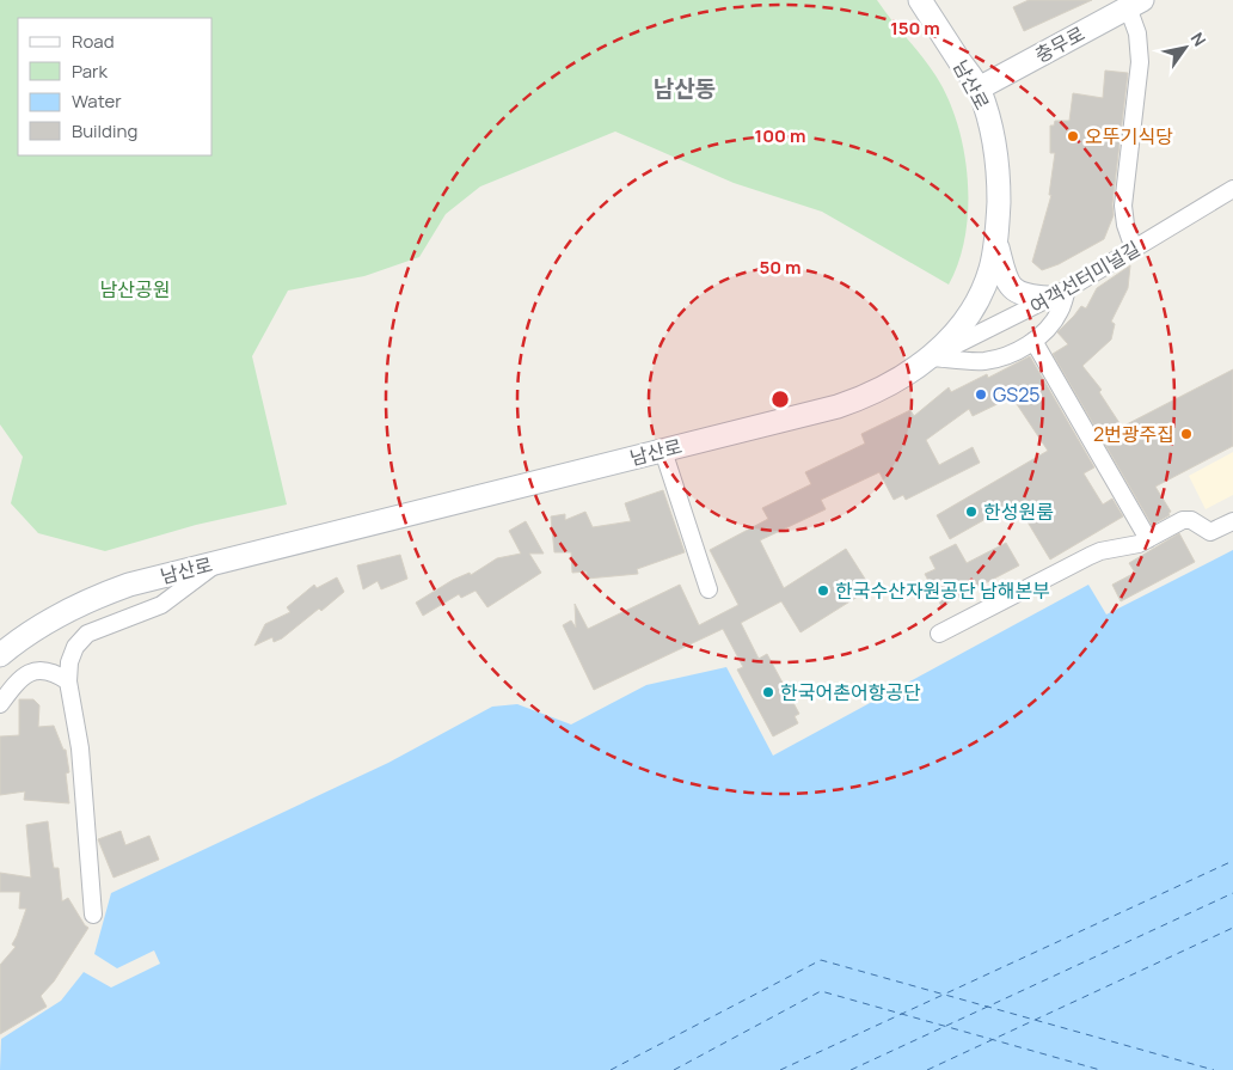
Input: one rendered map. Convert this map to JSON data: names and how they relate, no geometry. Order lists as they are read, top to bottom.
{
  "streets": {
    "street": ["충무로", "남산로", "여객선터미널길"]
  },
  "crossings": [
    ["충무로", "남산로"],
    ["남산로", "여객선터미널길"]
  ],
  "districts": ["남산동"],
  "parks": ["남산공원"],
  "places": [
    "오뚜기식당",
    "GS25",
    "2번광주집",
    "한성원룸",
    "한국수산자원공단 남해본부",
    "한국어촌어항공단"
  ],
  "legend": [
    "Road",
    "Park",
    "Water",
    "Building"
  ],
  "north": "top right",
  "rings": ["150 m", "100 m", "50 m"]
}
